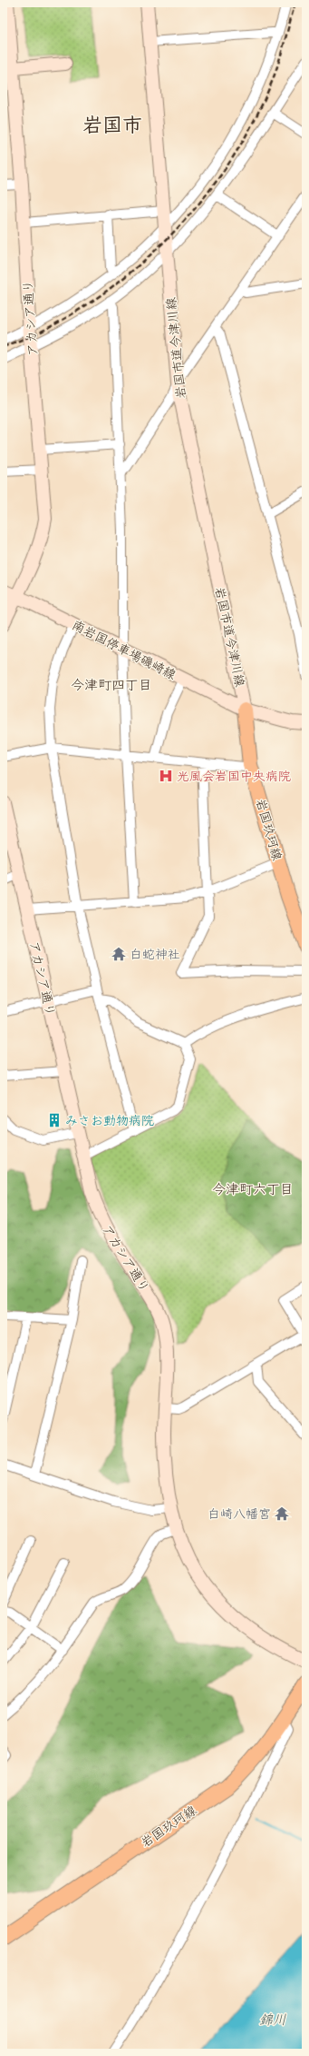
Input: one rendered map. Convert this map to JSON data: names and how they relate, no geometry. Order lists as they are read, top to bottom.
{
  "streets": {
    "main road": ["岩国玖珂線"],
    "street": ["アカシア通り", "岩国市道今津川線", "南岩国停車場磯崎線"]
  },
  "crossings": [
    ["アカシア通り", "南岩国停車場磯崎線"],
    ["岩国市道今津川線", "南岩国停車場磯崎線"],
    ["岩国市道今津川線", "岩国玖珂線"],
    ["南岩国停車場磯崎線", "岩国玖珂線"]
  ],
  "districts": ["岩国市", "今津町四丁目", "今津町六丁目"],
  "water": ["錦川"],
  "places": {
    "hospital": ["光風会岩国中央病院"],
    "temple": ["白蛇神社", "白崎八幡宮"],
    "building": ["みさお動物病院"]
  }
}
